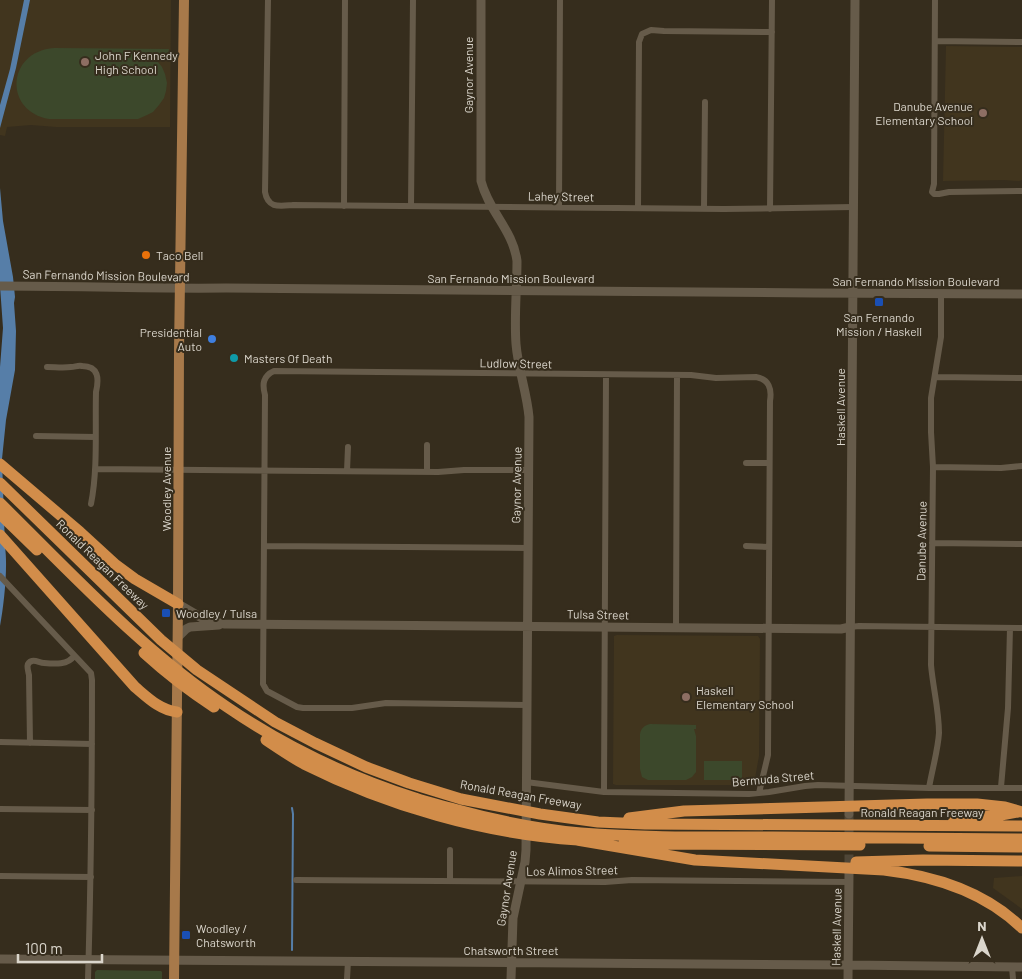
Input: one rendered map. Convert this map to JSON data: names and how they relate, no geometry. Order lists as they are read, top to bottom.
{
  "streets": {
    "highway": ["Ronald Reagan Freeway"],
    "main road": [
      "Gaynor Avenue",
      "San Fernando Mission Boulevard",
      "Haskell Avenue",
      "Woodley Avenue",
      "Tulsa Street",
      "Chatsworth Street"
    ],
    "street": [
      "Lahey Street",
      "Ludlow Street",
      "Danube Avenue",
      "Bermuda Street",
      "Los Alimos Street"
    ]
  },
  "crossings": [
    ["Gaynor Avenue", "Lahey Street"],
    ["Gaynor Avenue", "San Fernando Mission Boulevard"],
    ["Gaynor Avenue", "Ludlow Street"],
    ["Gaynor Avenue", "Tulsa Street"],
    ["Gaynor Avenue", "Bermuda Street"],
    ["Gaynor Avenue", "Los Alimos Street"],
    ["Gaynor Avenue", "Chatsworth Street"],
    ["Lahey Street", "Haskell Avenue"],
    ["San Fernando Mission Boulevard", "Haskell Avenue"],
    ["San Fernando Mission Boulevard", "Woodley Avenue"],
    ["San Fernando Mission Boulevard", "Danube Avenue"],
    ["Haskell Avenue", "Tulsa Street"],
    ["Haskell Avenue", "Bermuda Street"],
    ["Haskell Avenue", "Los Alimos Street"],
    ["Haskell Avenue", "Chatsworth Street"],
    ["Woodley Avenue", "Tulsa Street"],
    ["Woodley Avenue", "Chatsworth Street"],
    ["Danube Avenue", "Tulsa Street"],
    ["Danube Avenue", "Bermuda Street"]
  ],
  "places": {
    "other": [
      "John F Kennedy High School",
      "Danube Avenue Elementary School",
      "Taco Bell",
      "Presidential Auto",
      "Masters Of Death",
      "Haskell Elementary School"
    ],
    "transit": ["San Fernando Mission / Haskell", "Woodley / Tulsa", "Woodley / Chatsworth"]
  },
  "scale_bar": "100 m",
  "north": "top"
}
